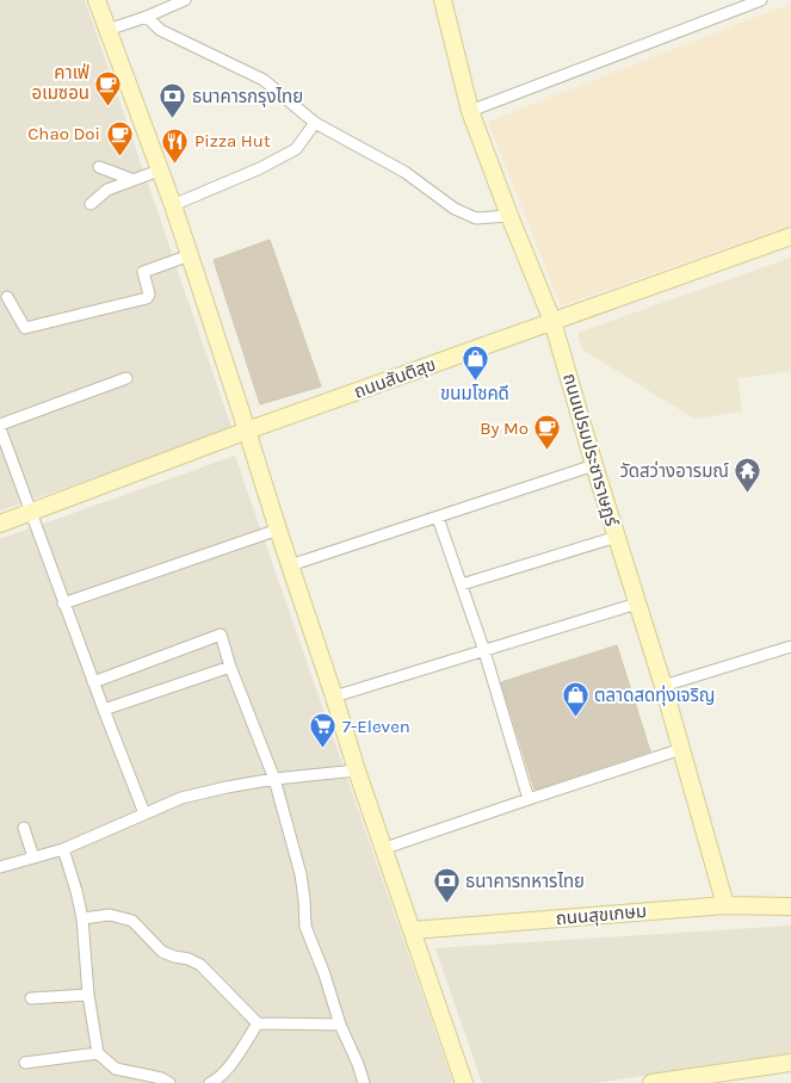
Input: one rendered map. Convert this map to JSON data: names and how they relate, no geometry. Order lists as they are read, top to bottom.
{
  "streets": {
    "street": ["ถนนสันติสุข", "ถนนเปรมประชาราษฏร์", "ถนนสุขเกษม"]
  },
  "crossings": [
    ["ถนนสันติสุข", "ถนนเปรมประชาราษฏร์"],
    ["ถนนเปรมประชาราษฏร์", "ถนนสุขเกษม"]
  ],
  "places": {
    "cafe": ["คาเฟ่ อเมซอน", "Chao Doi", "By Mo"],
    "bank": ["ธนาคารกรุงไทย", "ธนาคารทหารไทย"],
    "restaurant": ["Pizza Hut"],
    "shop": ["ขนมโชคดี", "ตลาดสดทุ่งเจริญ"],
    "temple": ["วัดสว่างอารมณ์"],
    "supermarket": ["7-Eleven"]
  }
}
